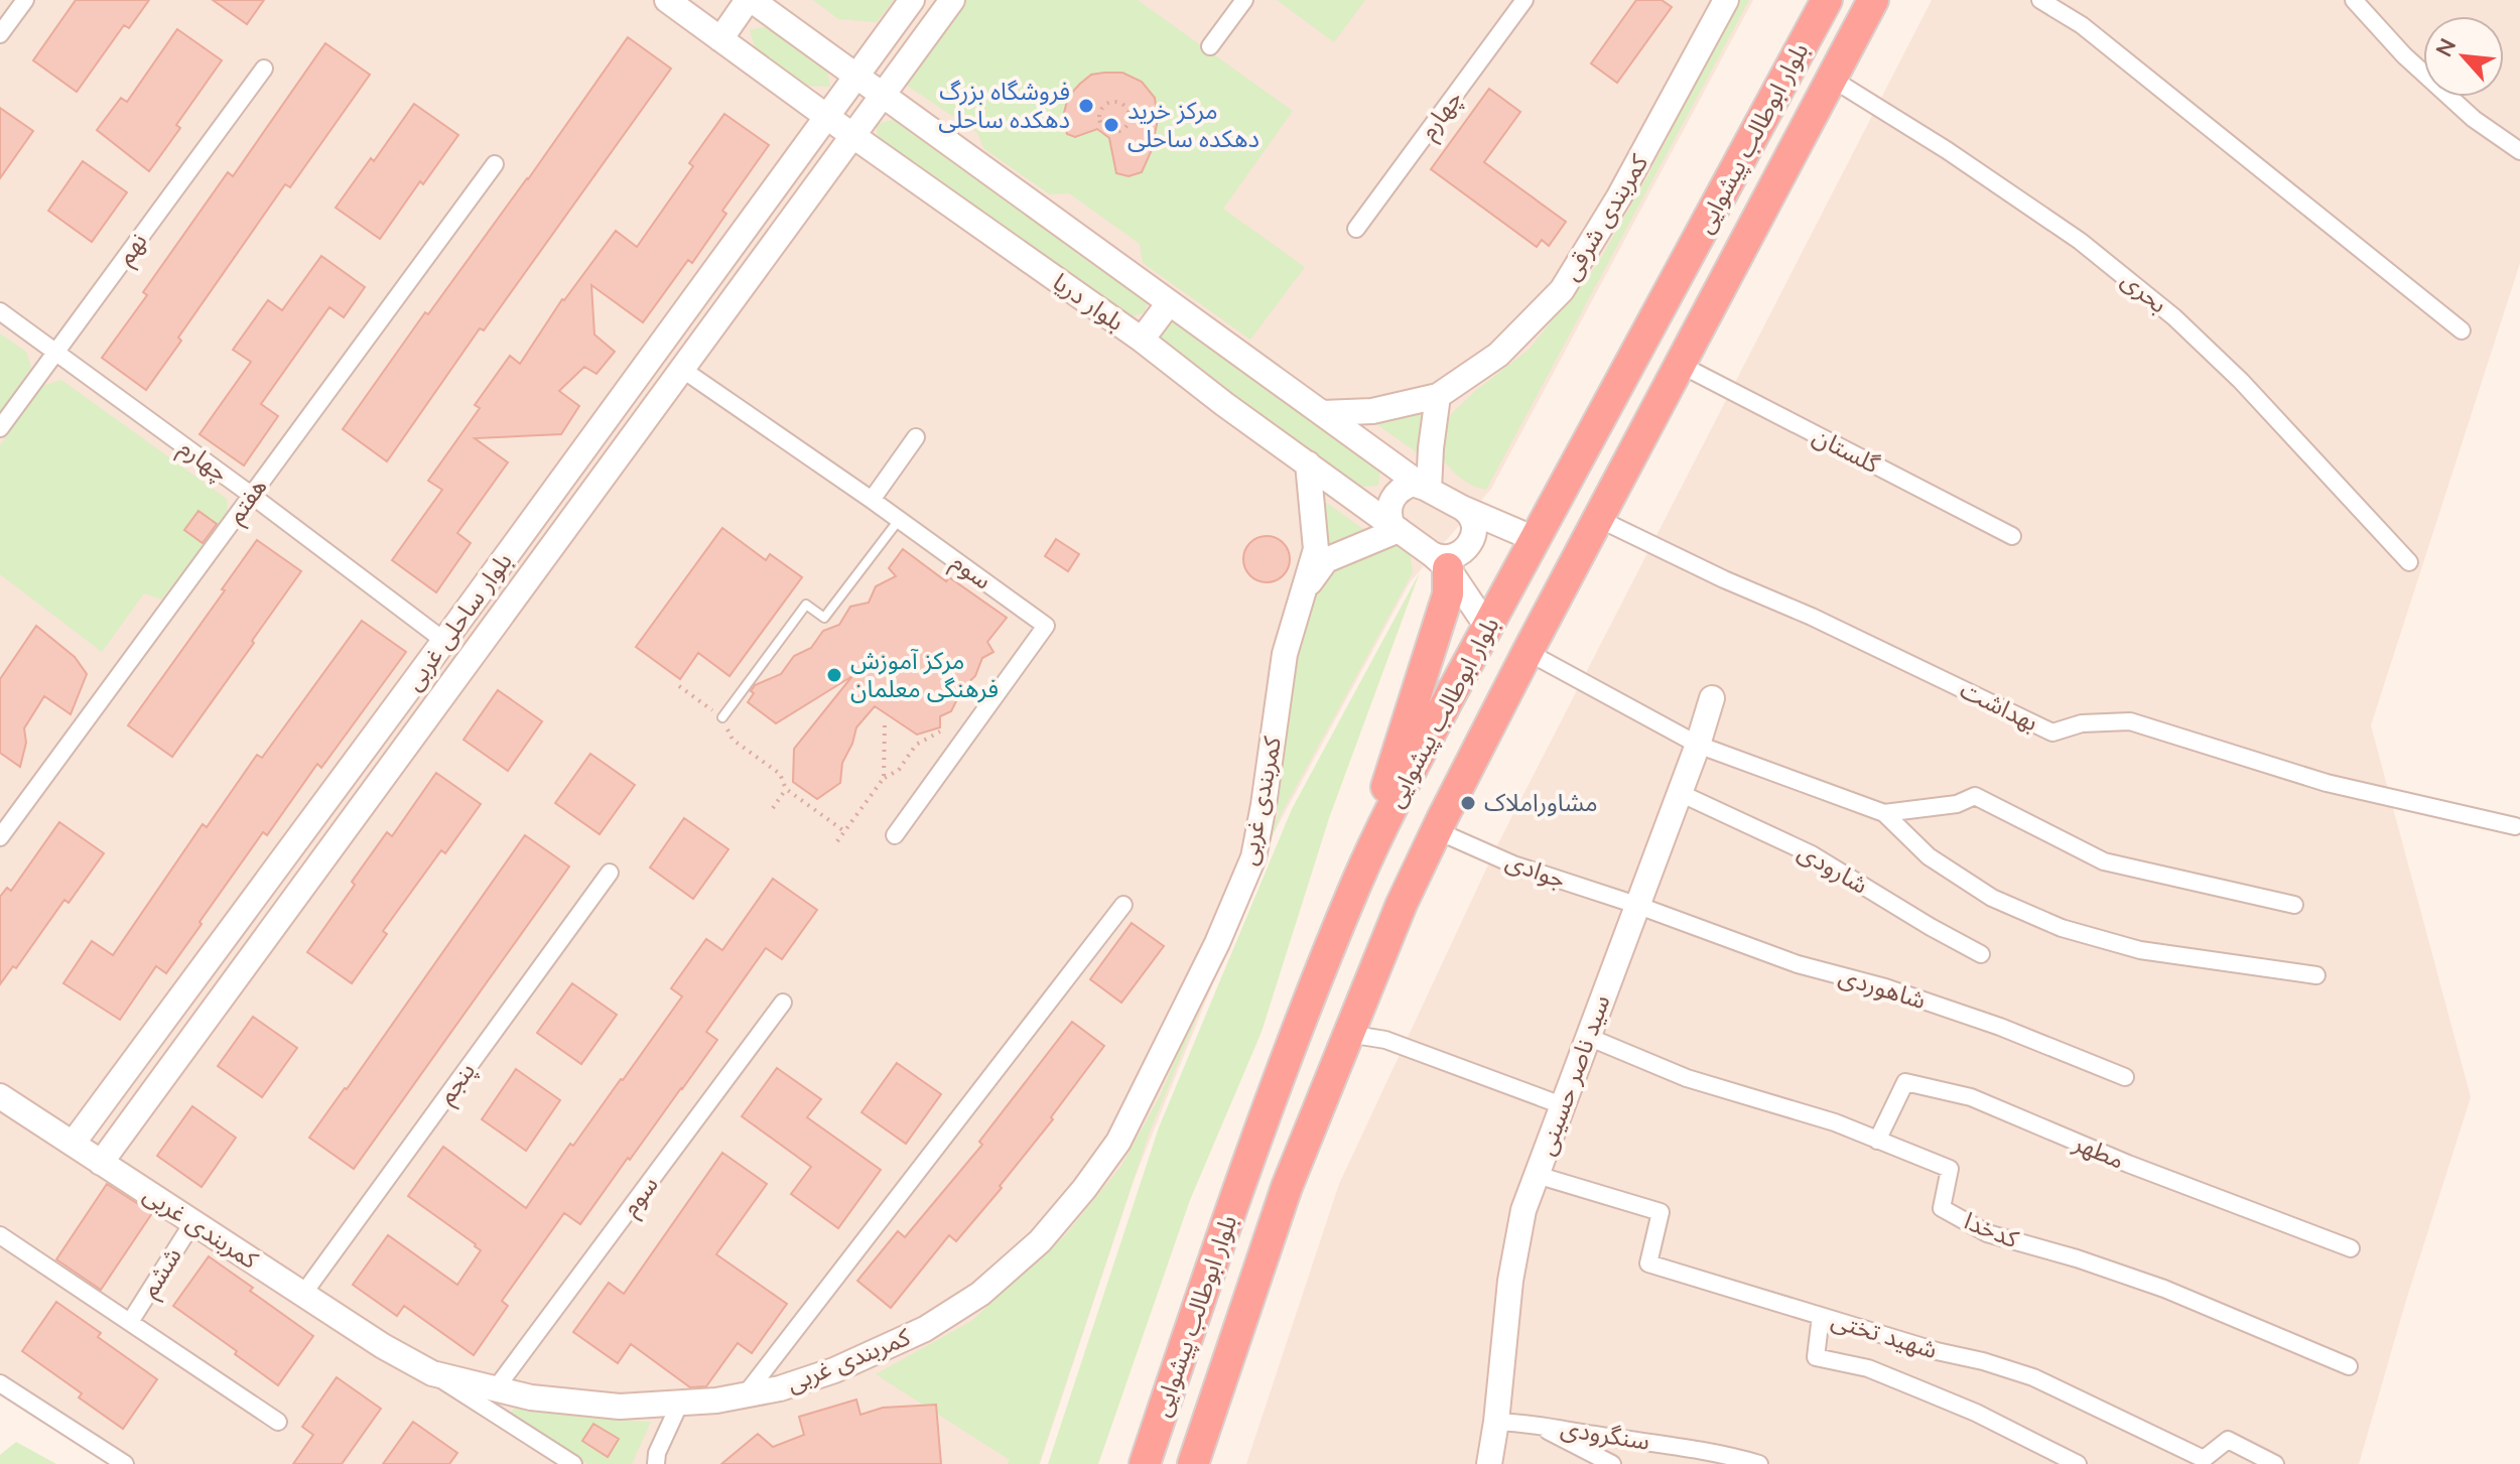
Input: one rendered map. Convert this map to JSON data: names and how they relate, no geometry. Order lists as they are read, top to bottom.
{
  "streets": {
    "highway": ["بلوار ابوطالب پیشوایی"],
    "street": [
      "چهارم",
      "کمربندی شرقی",
      "نهم",
      "بحری",
      "بلوار دریا",
      "گلستان",
      "هفتم",
      "سوم",
      "بلوار ساحلی غربی",
      "بهداشت",
      "کمربندی غربی",
      "شارودی",
      "جوادی",
      "شاهوردی",
      "سید ناصر حسینی",
      "پنجم",
      "مطهر",
      "کدخدا",
      "ششم",
      "شهید تختی",
      "سنگرودی"
    ]
  },
  "crossings": [
    ["چهارم", "نهم"],
    ["چهارم", "هفتم"],
    ["چهارم", "بلوار ساحلی غربی"],
    ["بلوار ابوطالب پیشوایی", "بحری"],
    ["بلوار ابوطالب پیشوایی", "بلوار دریا"],
    ["بلوار ابوطالب پیشوایی", "گلستان"],
    ["بلوار ابوطالب پیشوایی", "بهداشت"],
    ["بلوار ابوطالب پیشوایی", "جوادی"],
    ["بلوار دریا", "بلوار ساحلی غربی"],
    ["بلوار دریا", "کمربندی غربی"],
    ["سوم", "بلوار ساحلی غربی"],
    ["سوم", "کمربندی غربی"],
    ["بلوار ساحلی غربی", "کمربندی غربی"],
    ["کمربندی غربی", "پنجم"],
    ["کمربندی غربی", "ششم"],
    ["شارودی", "سید ناصر حسینی"],
    ["جوادی", "شاهوردی"],
    ["جوادی", "سید ناصر حسینی"],
    ["شاهوردی", "سید ناصر حسینی"],
    ["سید ناصر حسینی", "کدخدا"],
    ["سید ناصر حسینی", "شهید تختی"],
    ["سید ناصر حسینی", "سنگرودی"],
    ["مطهر", "کدخدا"]
  ],
  "places": [
    "فروشگاه بزرگ دهکده ساحلی",
    "مرکز خرید دهکده ساحلی",
    "مرکز آموزش فرهنگی معلمان",
    "مشاوراملاک"
  ],
  "north": "top left"
}
